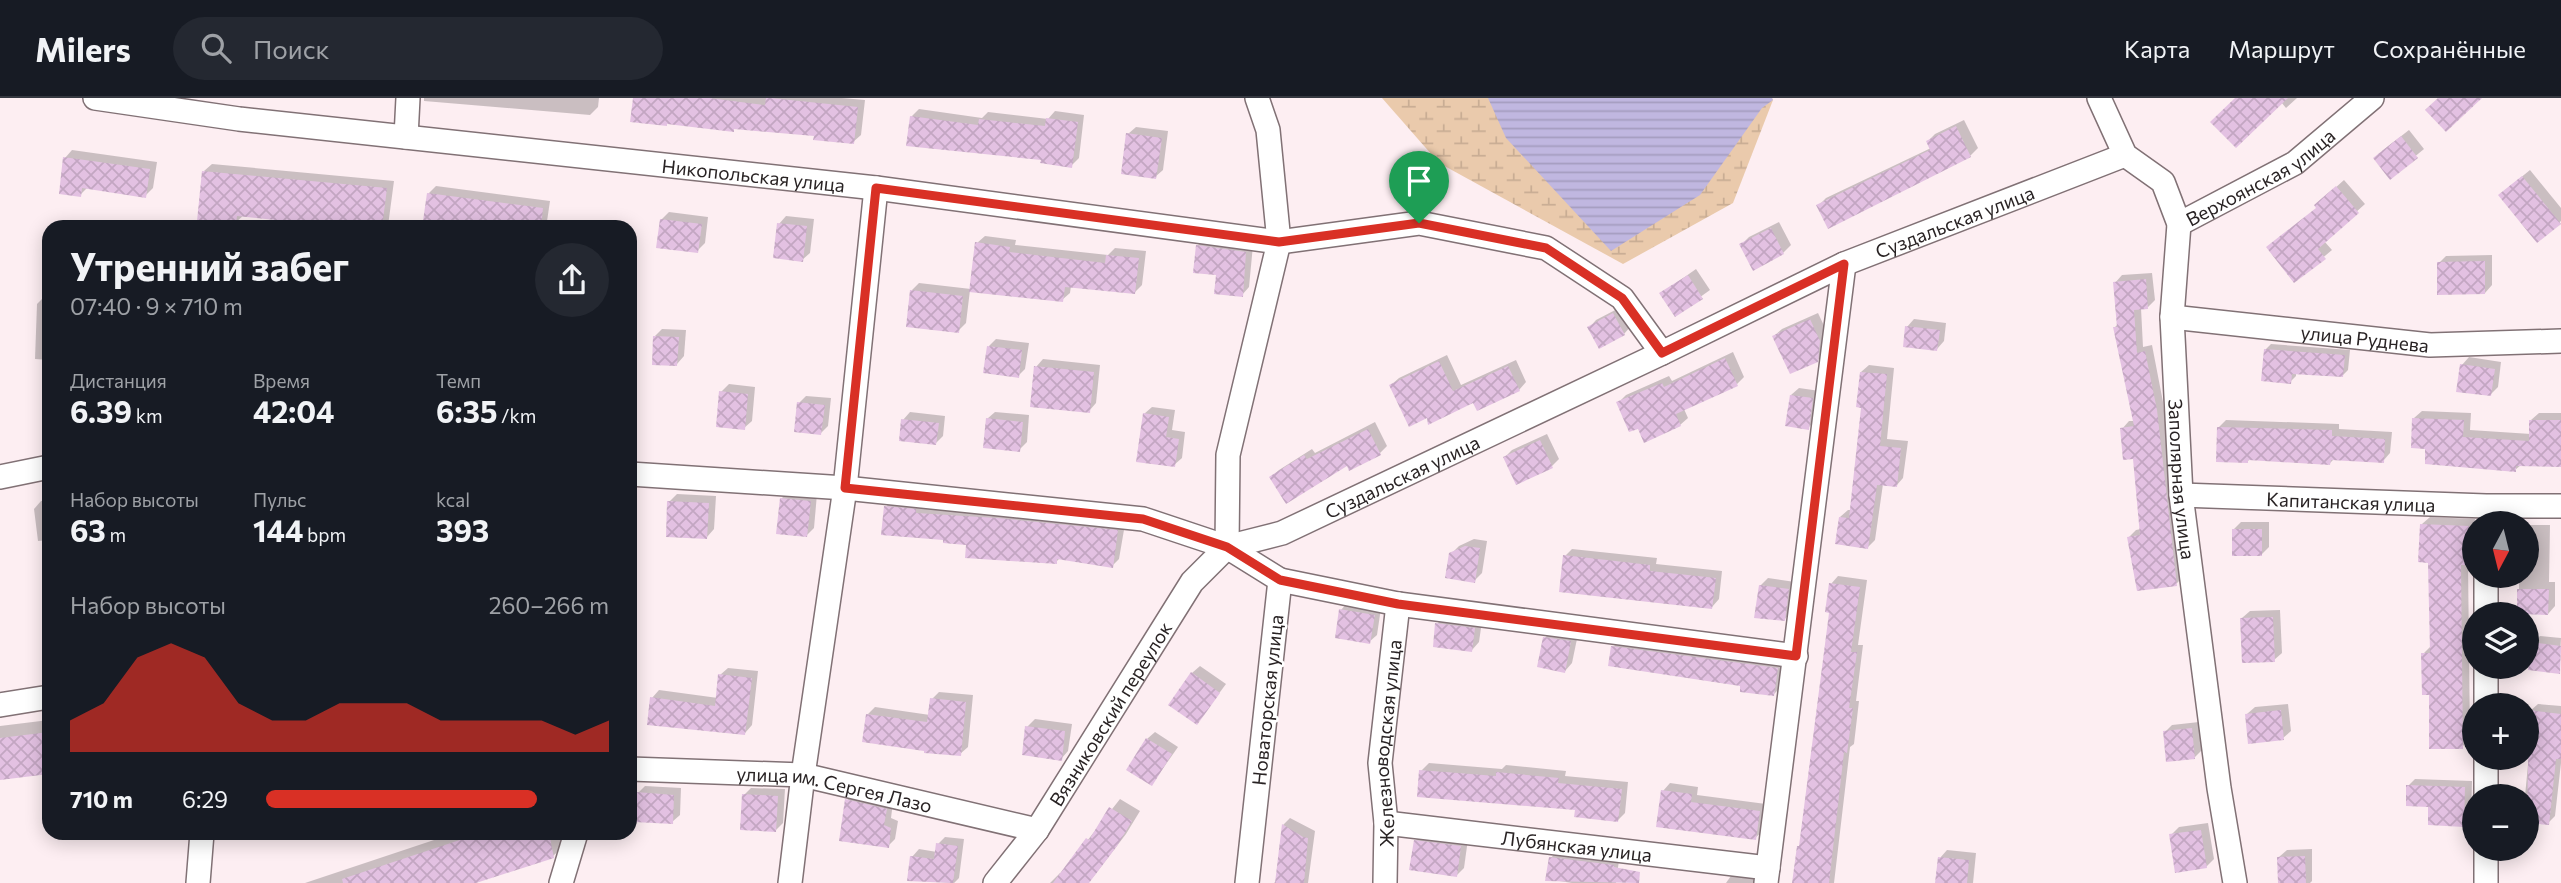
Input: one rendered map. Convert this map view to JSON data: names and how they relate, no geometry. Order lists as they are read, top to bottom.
{
  "streets": {
    "street": [
      "Никопольская улица",
      "Верхоянская улица",
      "Суздальская улица",
      "улица Руднева",
      "Заполярная улица",
      "Капитанская улица",
      "Новаторская улица",
      "Вязниковский переулок",
      "Железноводская улица",
      "улица им. Сергея Лазо",
      "Лубянская улица"
    ]
  },
  "crossings": [
    ["Никопольская улица", "Суздальская улица"],
    ["Верхоянская улица", "Заполярная улица"],
    ["Суздальская улица", "Заполярная улица"],
    ["Суздальская улица", "Вязниковский переулок"],
    ["улица Руднева", "Заполярная улица"],
    ["Заполярная улица", "Капитанская улица"],
    ["Вязниковский переулок", "улица им. Сергея Лазо"],
    ["Железноводская улица", "Лубянская улица"]
  ],
  "north": "bottom",
  "page": {
    "header": "Milers",
    "search": "Поиск",
    "nav": ["Карта", "Маршрут", "Сохранённые"],
    "heading": ["Утренний забег", "07:40 · 9 × 710 m"],
    "stats": [
      ["Дистанция", "6.39 km"],
      ["Время", "42:04"],
      ["Темп", "6:35 /km"],
      ["Набор высоты", "63 m"],
      ["Пульс", "144 bpm"],
      ["kcal", "393"]
    ],
    "map_buttons": ["+", "−"],
    "chart": ["Набор высоты", "260–266 m"],
    "list": [
      {
        "name": "710 m",
        "note": "6:29"
      }
    ]
  }
}
